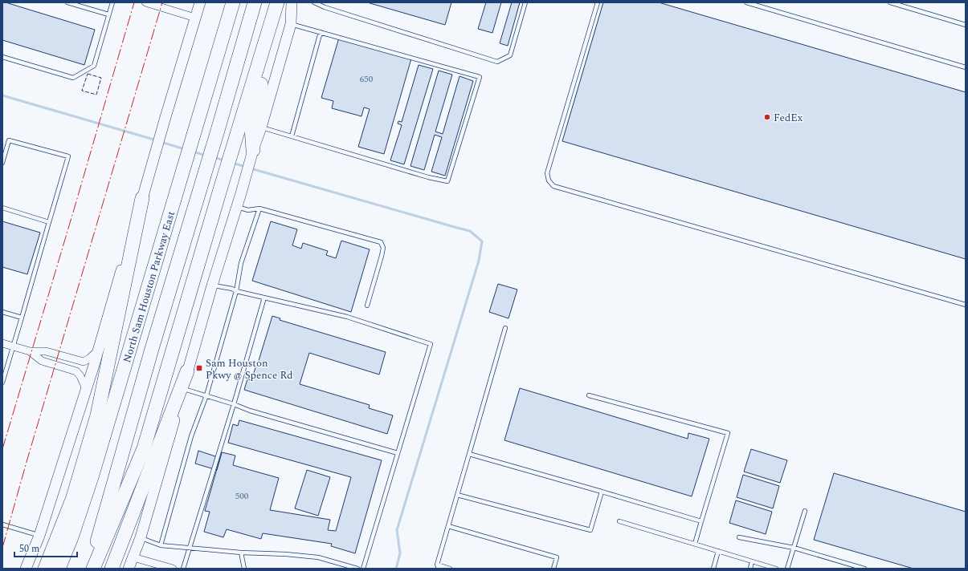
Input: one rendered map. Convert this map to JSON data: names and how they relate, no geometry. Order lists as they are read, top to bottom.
{
  "streets": {
    "highway": ["North Sam Houston Parkway East"]
  },
  "places": {
    "other": ["FedEx"],
    "transit": ["Sam Houston Pkwy @ Spence Rd"]
  },
  "house_numbers": ["650", "500"],
  "scale_bar": "50 m"
}
